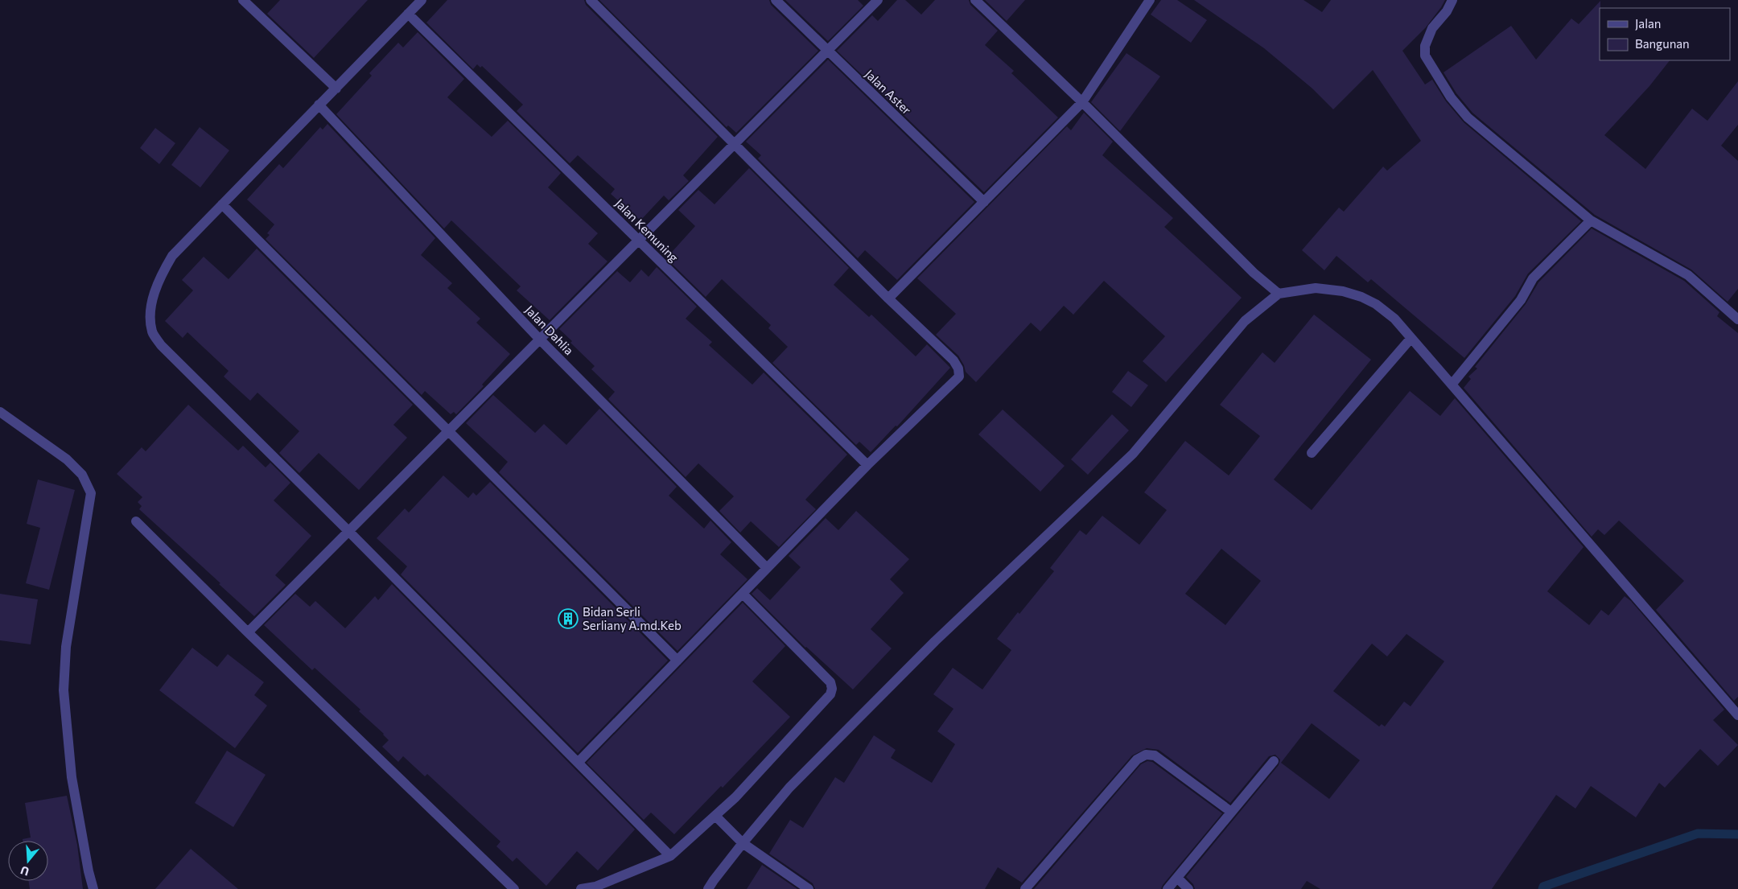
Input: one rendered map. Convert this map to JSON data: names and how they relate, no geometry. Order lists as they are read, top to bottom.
{
  "streets": {
    "street": ["Jalan Aster", "Jalan Kemuning", "Jalan Dahlia"]
  },
  "places": {
    "building": ["Bidan Serli Serliany A.md.Keb"]
  },
  "legend": ["Jalan", "Bangunan"],
  "north": "bottom"
}
